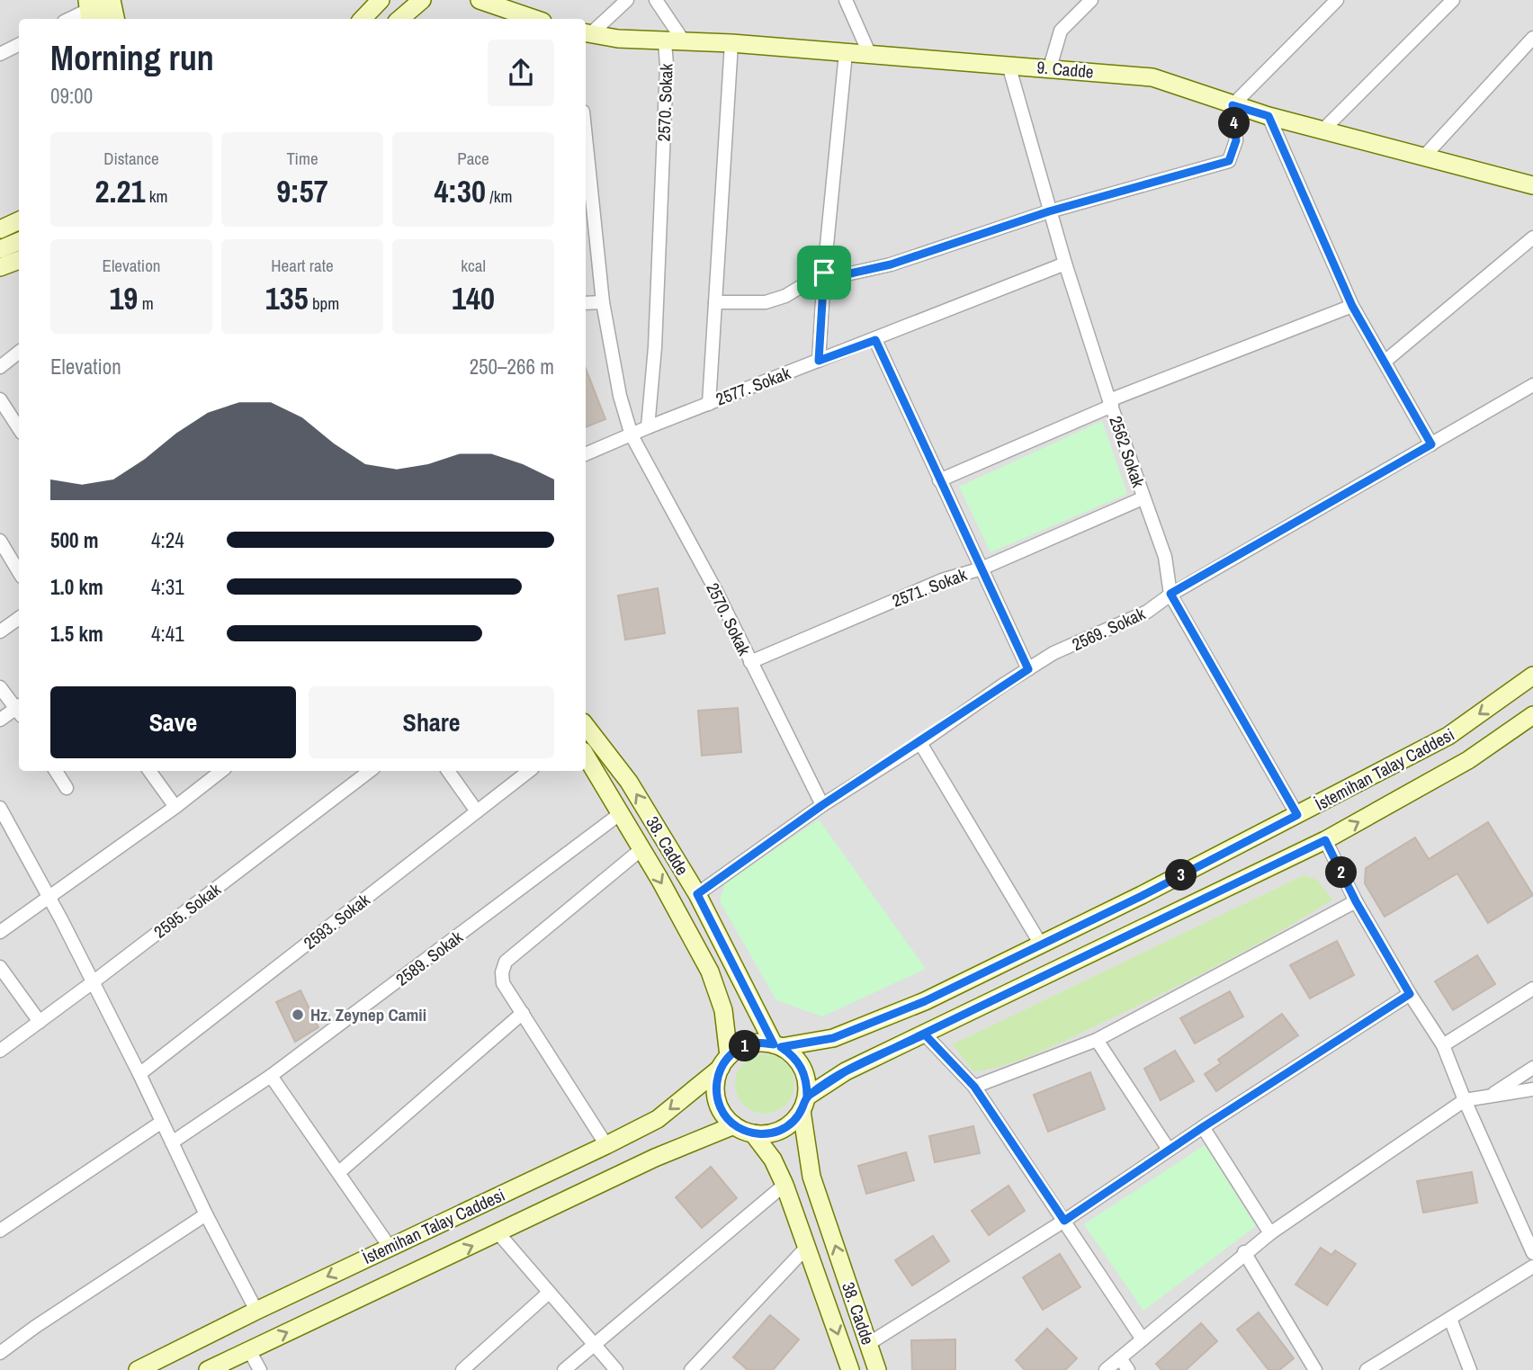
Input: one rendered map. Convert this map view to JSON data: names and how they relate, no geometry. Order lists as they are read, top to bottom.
{
  "streets": {
    "street": [
      "9. Cadde",
      "2570. Sokak",
      "2577. Sokak",
      "2562 Sokak",
      "2571. Sokak",
      "2569. Sokak",
      "İstemihan Talay Caddesi",
      "38. Cadde",
      "2595. Sokak",
      "2593. Sokak",
      "2589. Sokak"
    ]
  },
  "crossings": [
    ["9. Cadde", "2570. Sokak"],
    ["9. Cadde", "2562 Sokak"],
    ["2570. Sokak", "2577. Sokak"],
    ["2570. Sokak", "2571. Sokak"],
    ["2570. Sokak", "2569. Sokak"],
    ["2577. Sokak", "2562 Sokak"],
    ["2562 Sokak", "2571. Sokak"],
    ["2562 Sokak", "2569. Sokak"],
    ["2562 Sokak", "İstemihan Talay Caddesi"],
    ["2569. Sokak", "38. Cadde"],
    ["İstemihan Talay Caddesi", "38. Cadde"],
    ["38. Cadde", "2589. Sokak"]
  ],
  "places": ["Hz. Zeynep Camii"],
  "page": {
    "heading": ["Morning run", "09:00"],
    "pins": [
      "4",
      "2",
      "3",
      "1"
    ],
    "stats": [
      ["Distance", "2.21 km"],
      ["Time", "9:57"],
      ["Pace", "4:30 /km"],
      ["Elevation", "19 m"],
      ["Heart rate", "135 bpm"],
      ["kcal", "140"]
    ],
    "chart": ["Elevation", "250–266 m"],
    "list": [
      {
        "name": "500 m",
        "note": "4:24"
      },
      {
        "name": "1.0 km",
        "note": "4:31"
      },
      {
        "name": "1.5 km",
        "note": "4:41"
      }
    ],
    "buttons": ["Save", "Share"]
  }
}
